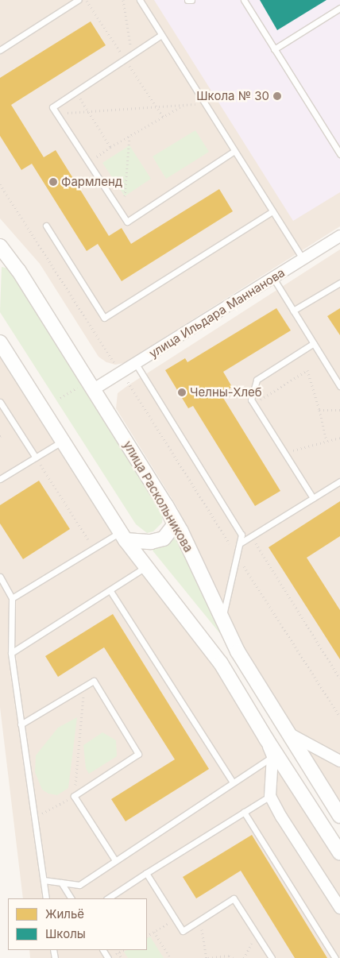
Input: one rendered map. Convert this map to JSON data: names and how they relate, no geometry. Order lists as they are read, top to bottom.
{
  "streets": {
    "street": ["улица Ильдара Маннанова", "улица Раскольникова"]
  },
  "crossings": [
    ["улица Ильдара Маннанова", "улица Раскольникова"]
  ],
  "places": ["Школа № 30", "Фармленд", "Челны-Хлеб"],
  "legend": ["Жильё", "Школы"]
}
